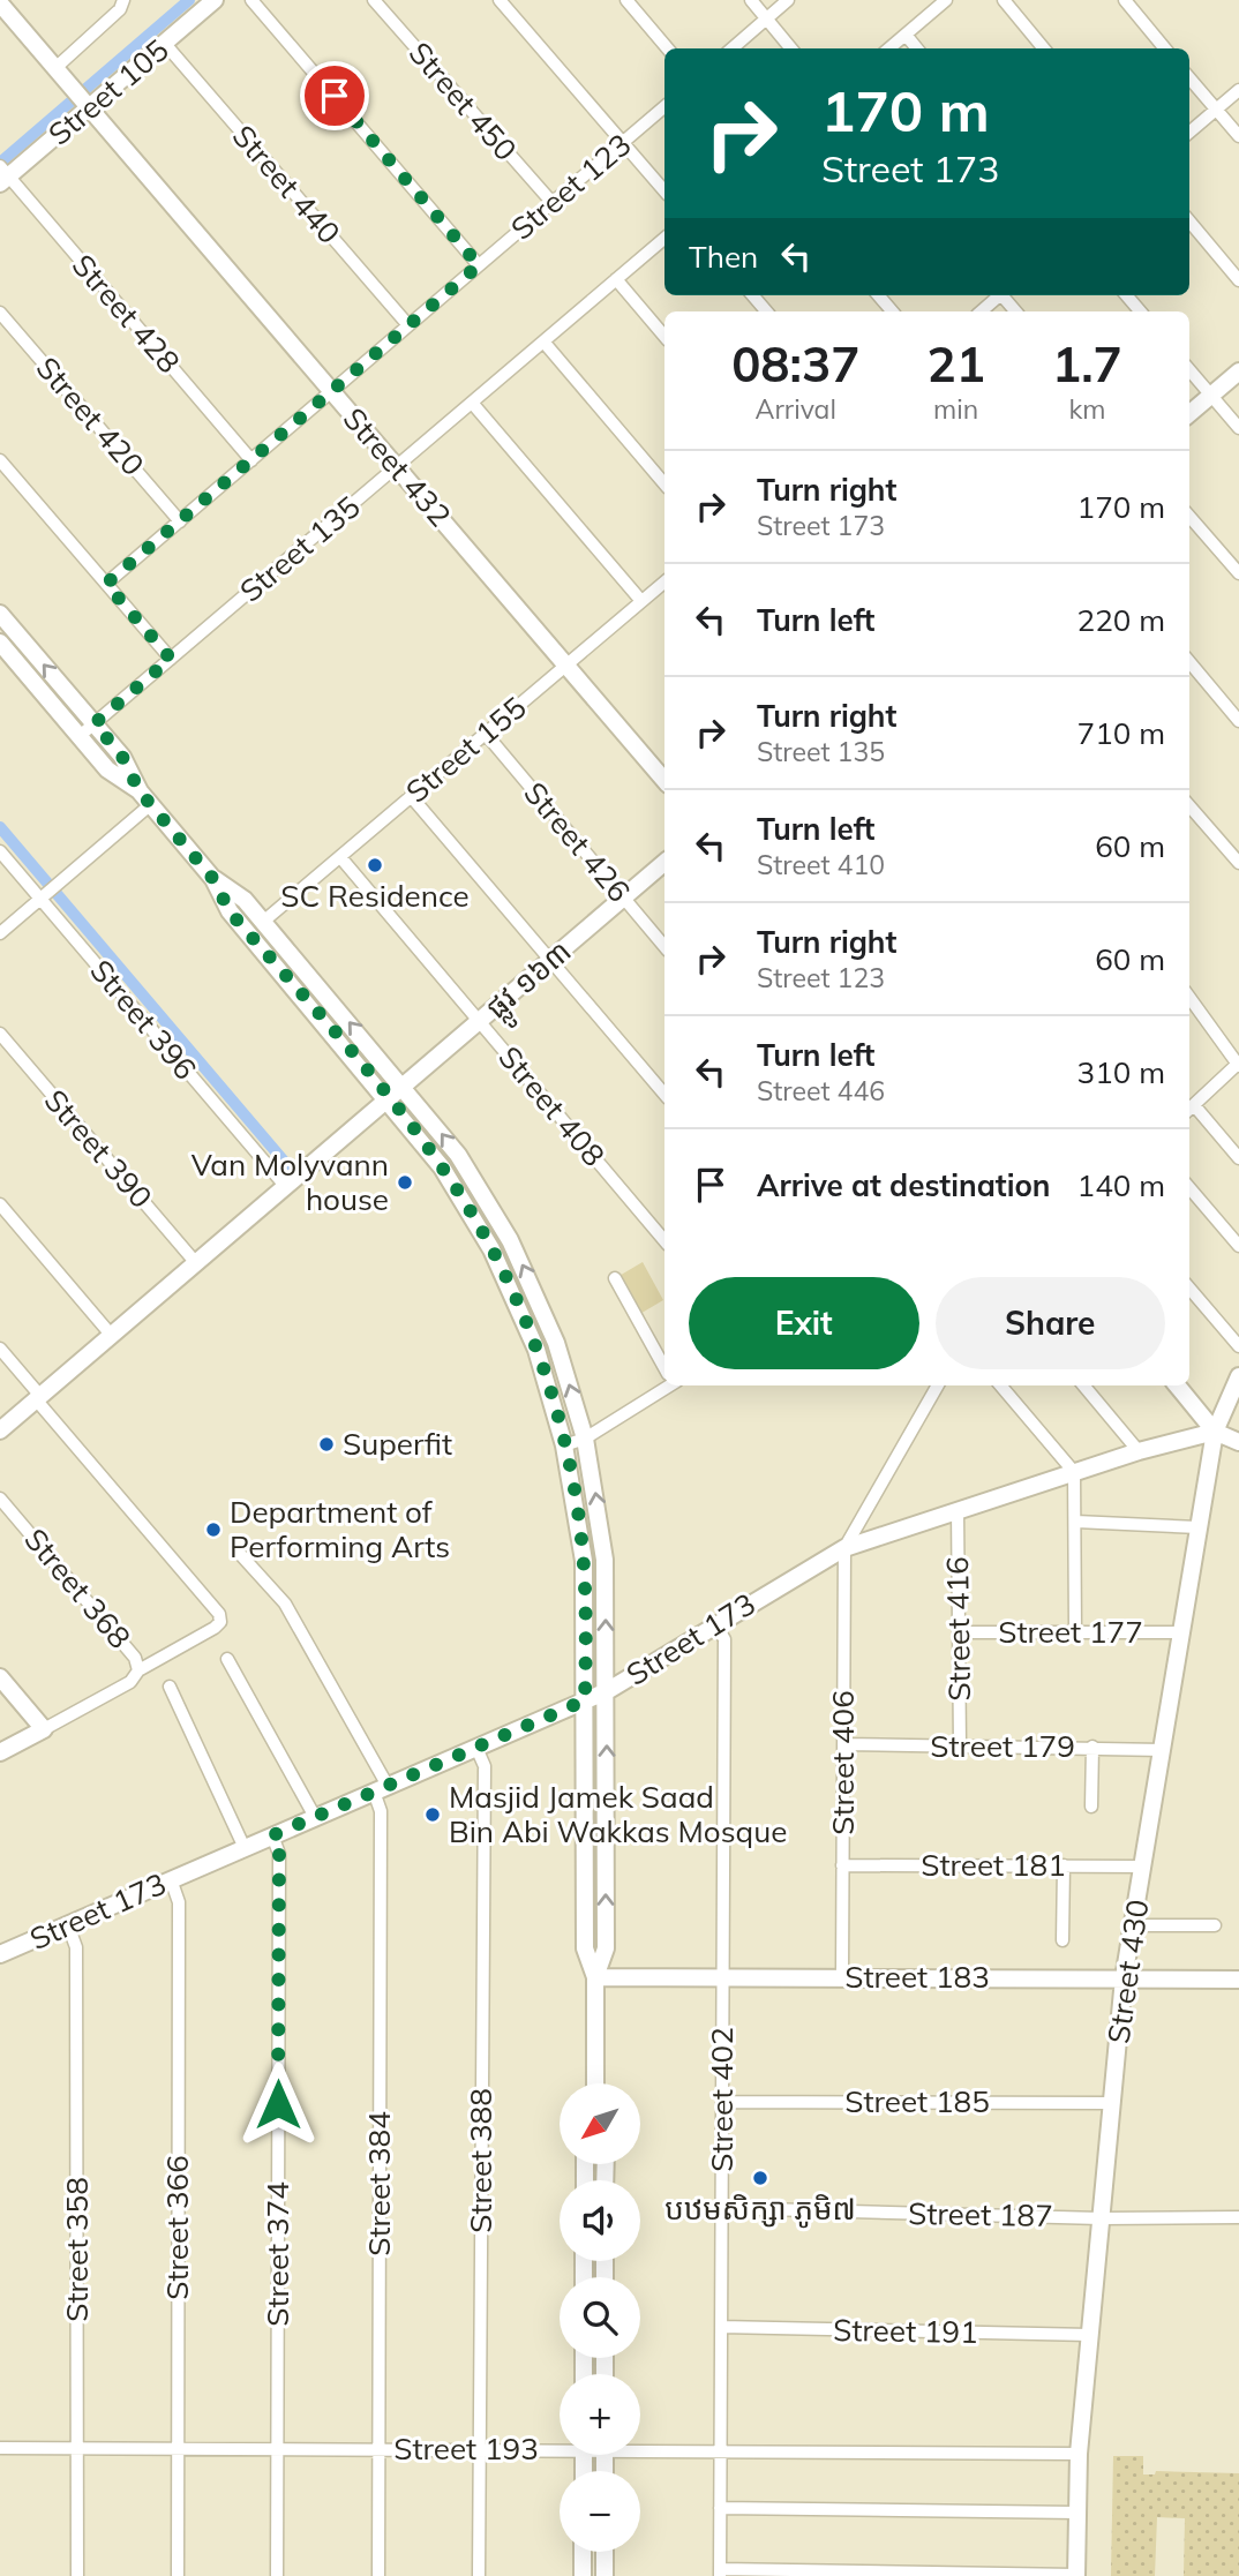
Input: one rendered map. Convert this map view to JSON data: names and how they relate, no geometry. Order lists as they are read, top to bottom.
{
  "streets": {
    "street": [
      "Street 105",
      "Street 450",
      "Street 440",
      "Street 123",
      "Street 428",
      "Street 420",
      "Street 432",
      "Street 135",
      "Street 155",
      "Street 426",
      "ផ្លូវ ១៦៣",
      "Street 396",
      "Street 408",
      "Street 390",
      "Street 368",
      "Street 416",
      "Street 177",
      "Street 173",
      "Street 179",
      "Street 406",
      "Street 181",
      "Street 430",
      "Street 183",
      "Street 402",
      "Street 185",
      "Street 388",
      "Street 384",
      "Street 187",
      "Street 366",
      "Street 358",
      "Street 374",
      "Street 191",
      "Street 193"
    ]
  },
  "crossings": [
    ["Street 105", "Street 440"],
    ["Street 105", "Street 428"],
    ["Street 105", "Street 432"],
    ["Street 450", "Street 123"],
    ["Street 440", "Street 123"],
    ["Street 123", "Street 428"],
    ["Street 123", "Street 420"],
    ["Street 123", "Street 432"],
    ["Street 432", "Street 135"],
    ["Street 432", "Street 155"],
    ["Street 155", "Street 426"],
    ["Street 155", "Street 408"],
    ["Street 426", "ផ្លូវ ១៦៣"],
    ["ផ្លូវ ១៦៣", "Street 396"],
    ["ផ្លូវ ១៦៣", "Street 408"],
    ["ផ្លូវ ១៦៣", "Street 390"],
    ["Street 416", "Street 177"],
    ["Street 416", "Street 173"],
    ["Street 416", "Street 179"],
    ["Street 177", "Street 430"],
    ["Street 173", "Street 406"],
    ["Street 173", "Street 430"],
    ["Street 173", "Street 402"],
    ["Street 173", "Street 388"],
    ["Street 173", "Street 384"],
    ["Street 173", "Street 366"],
    ["Street 173", "Street 358"],
    ["Street 173", "Street 374"],
    ["Street 179", "Street 406"],
    ["Street 179", "Street 430"],
    ["Street 406", "Street 181"],
    ["Street 406", "Street 183"],
    ["Street 181", "Street 430"],
    ["Street 430", "Street 183"],
    ["Street 430", "Street 185"],
    ["Street 430", "Street 187"],
    ["Street 430", "Street 191"],
    ["Street 430", "Street 193"],
    ["Street 183", "Street 402"],
    ["Street 402", "Street 185"],
    ["Street 402", "Street 187"],
    ["Street 402", "Street 191"],
    ["Street 402", "Street 193"],
    ["Street 388", "Street 193"],
    ["Street 384", "Street 193"],
    ["Street 366", "Street 193"],
    ["Street 358", "Street 193"],
    ["Street 374", "Street 193"]
  ],
  "places": [
    "SC Residence",
    "Van Molyvann house",
    "Superfit",
    "Department of Performing Arts",
    "Masjid Jamek Saad Bin Abi Wakkas Mosque",
    "បឋមសិក្សា ភូមិ៧"
  ],
  "north": "bottom left",
  "page": {
    "turn": ["170 m", "Street 173"],
    "then": "Then",
    "eta": [
      "08:37",
      "Arrival",
      "21",
      "min",
      "1.7",
      "km"
    ],
    "list": [
      {
        "name": "Turn right",
        "note": "Street 173",
        "value": "170 m"
      },
      {
        "name": "Turn left",
        "value": "220 m"
      },
      {
        "name": "Turn right",
        "note": "Street 135",
        "value": "710 m"
      },
      {
        "name": "Turn left",
        "note": "Street 410",
        "value": "60 m"
      },
      {
        "name": "Turn right",
        "note": "Street 123",
        "value": "60 m"
      },
      {
        "name": "Turn left",
        "note": "Street 446",
        "value": "310 m"
      },
      {
        "name": "Arrive at destination",
        "value": "140 m"
      }
    ],
    "buttons": ["Exit", "Share"],
    "map_buttons": ["+", "−"]
  }
}
